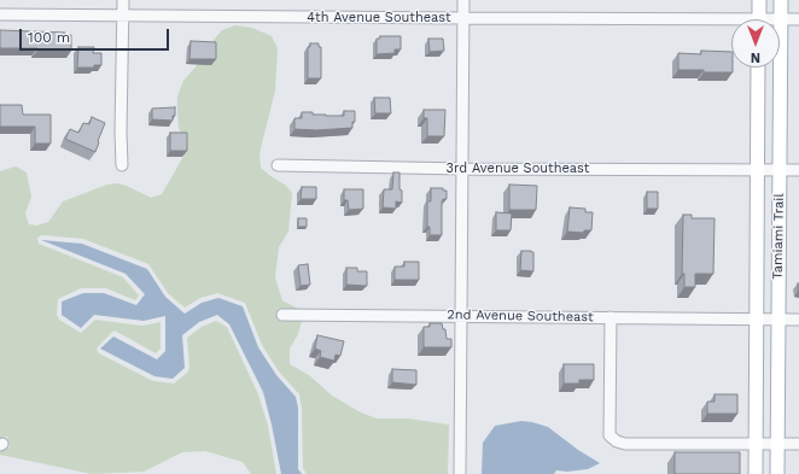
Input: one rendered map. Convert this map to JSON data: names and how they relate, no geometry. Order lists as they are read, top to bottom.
{
  "streets": {
    "main road": ["Tamiami Trail"],
    "street": ["4th Avenue Southeast", "3rd Avenue Southeast", "2nd Avenue Southeast"]
  },
  "crossings": [
    ["4th Avenue Southeast", "Tamiami Trail"],
    ["3rd Avenue Southeast", "Tamiami Trail"],
    ["Tamiami Trail", "2nd Avenue Southeast"]
  ],
  "scale_bar": "100 m",
  "north": "bottom"
}
